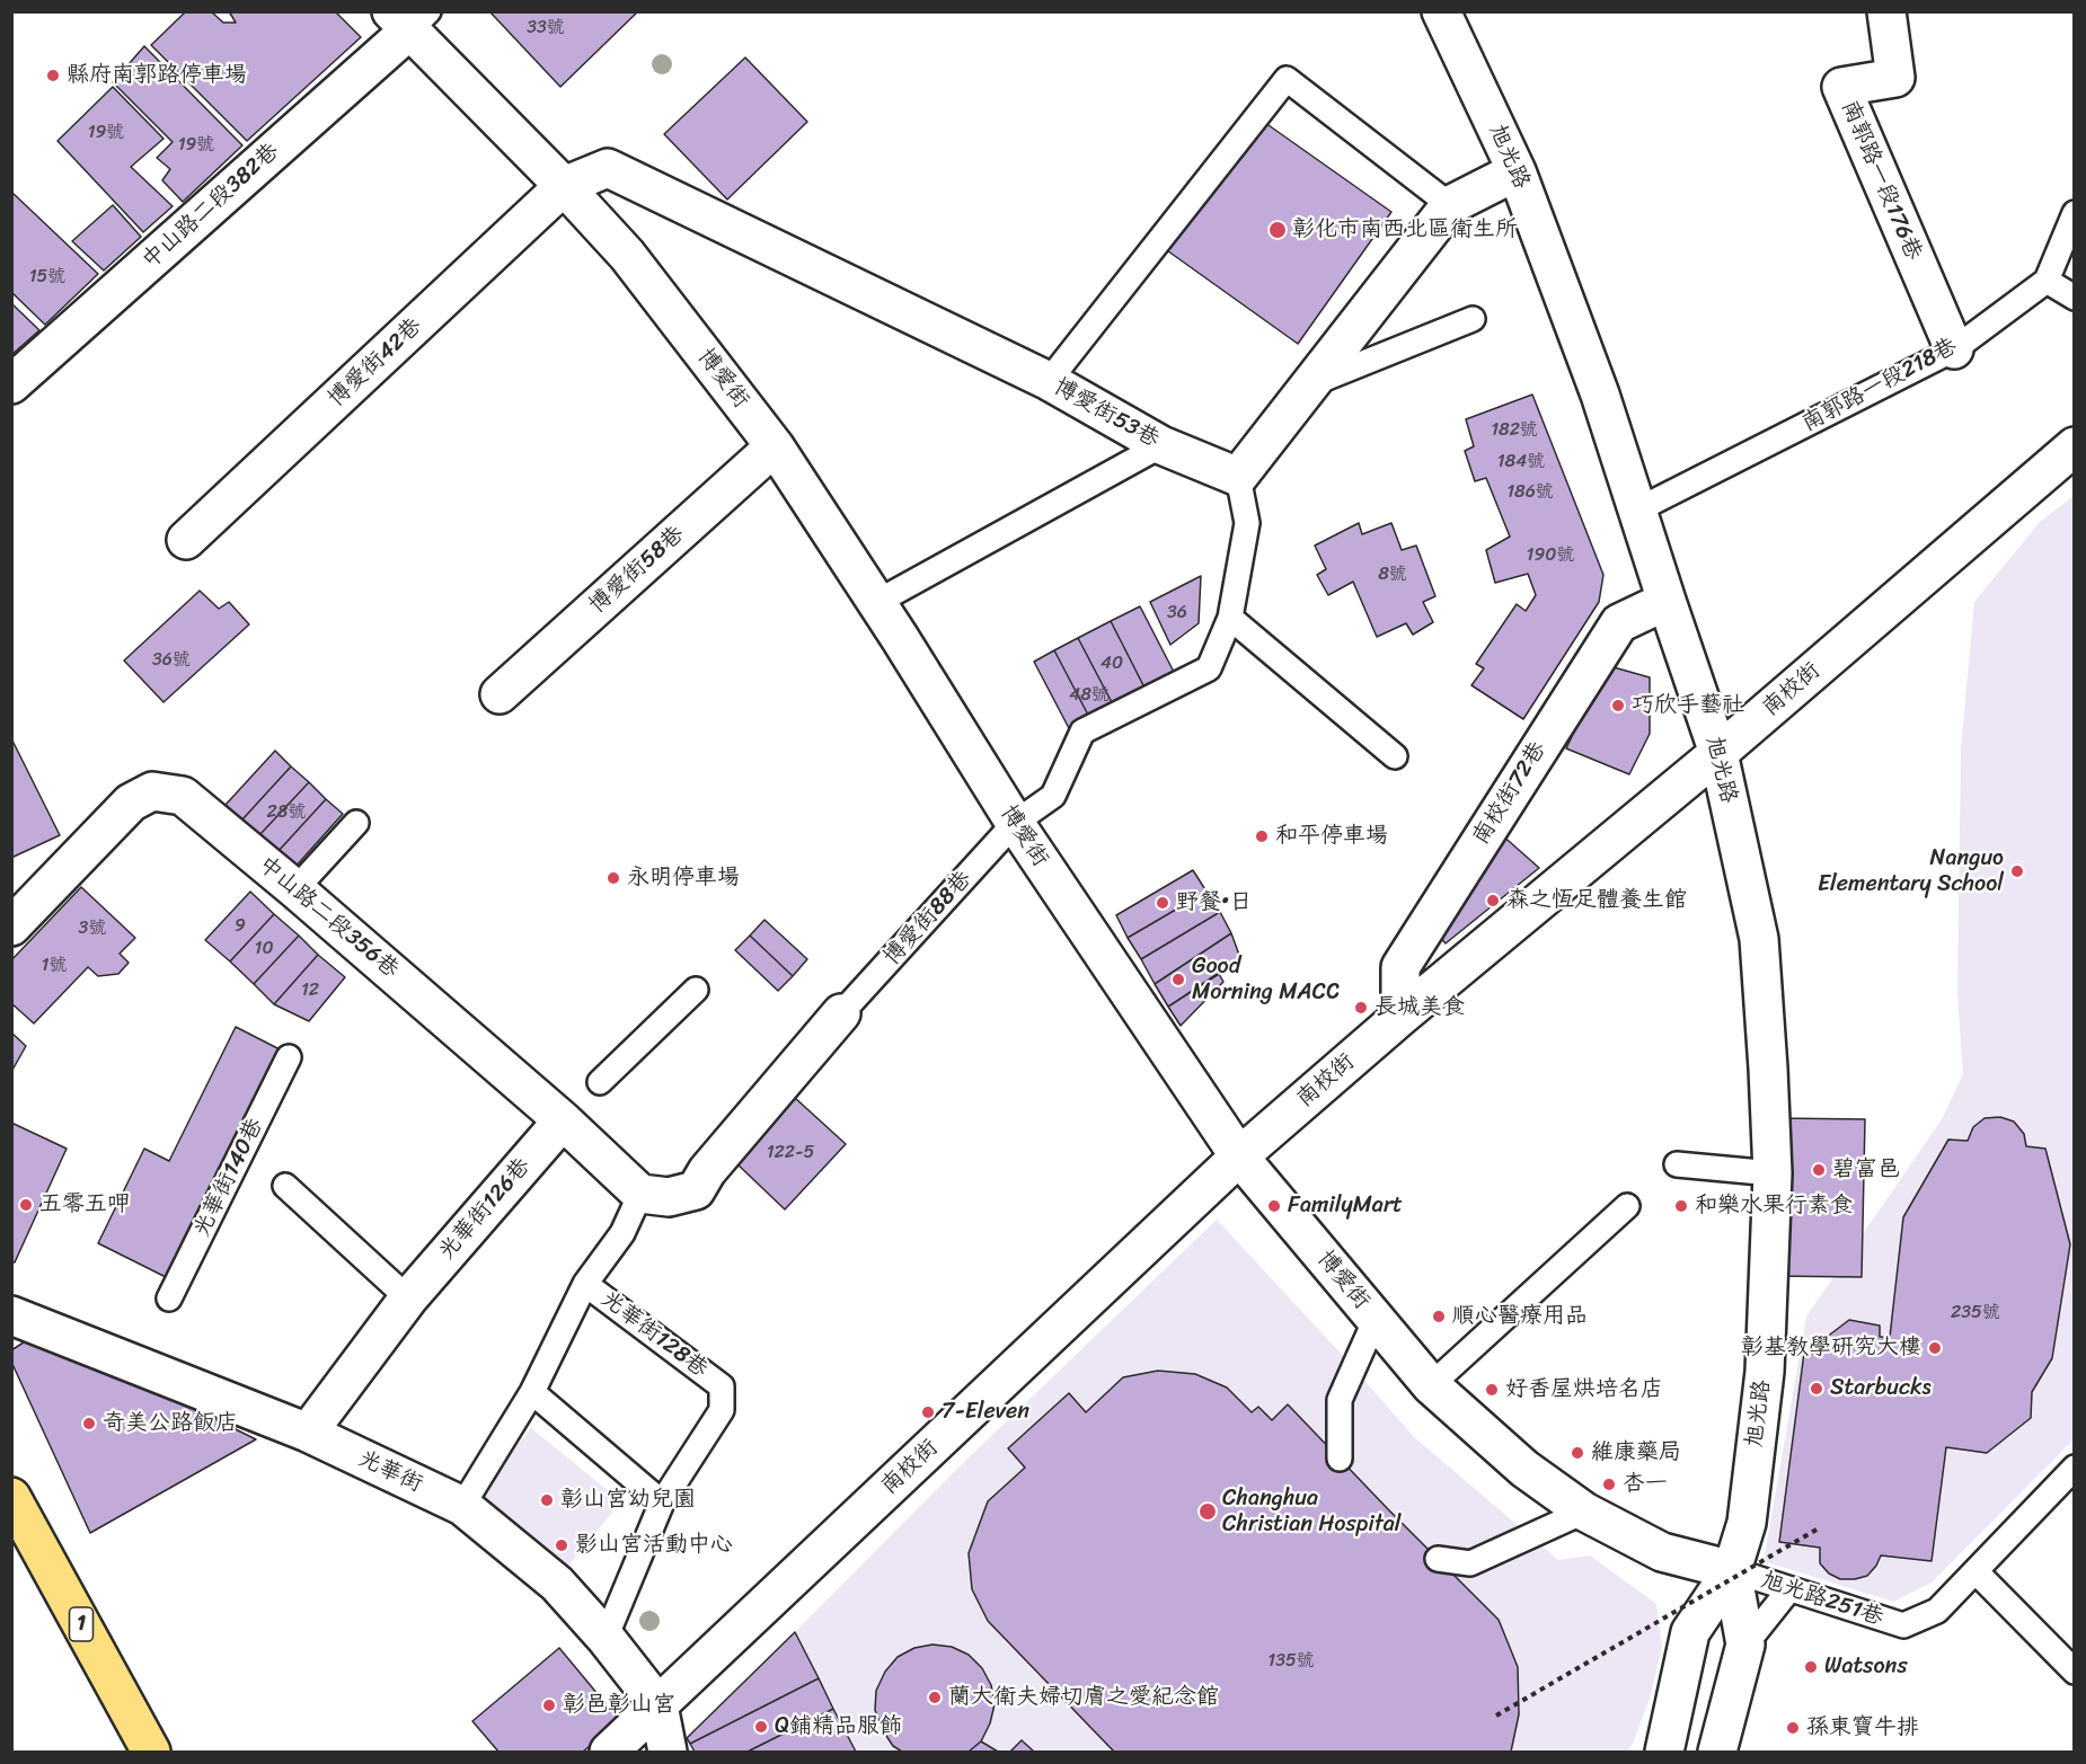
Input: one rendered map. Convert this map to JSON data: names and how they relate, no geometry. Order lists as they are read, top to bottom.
{
  "streets": {
    "main road": ["1"],
    "street": [
      "旭光路",
      "南郭路一段176巷",
      "中山路二段382巷",
      "博愛街42巷",
      "博愛街",
      "博愛街53巷",
      "博愛街58巷",
      "南校街",
      "南校街72巷",
      "中山路二段356巷",
      "光華街126巷",
      "光華街"
    ],
    "lane": [
      "南郭路一段218巷",
      "博愛街88巷",
      "光華街140巷",
      "光華街128巷",
      "旭光路251巷"
    ]
  },
  "crossings": [
    ["旭光路", "博愛街"],
    ["旭光路", "南郭路一段218巷"],
    ["旭光路", "南校街"],
    ["旭光路", "南校街72巷"],
    ["旭光路", "旭光路251巷"],
    ["南郭路一段176巷", "南郭路一段218巷"],
    ["中山路二段382巷", "博愛街"],
    ["博愛街42巷", "博愛街"],
    ["博愛街42巷", "博愛街53巷"],
    ["博愛街", "博愛街53巷"],
    ["博愛街", "博愛街58巷"],
    ["博愛街", "南校街"],
    ["博愛街", "博愛街88巷"],
    ["博愛街", "旭光路251巷"],
    ["南校街", "南校街72巷"],
    ["南校街", "光華街"],
    ["中山路二段356巷", "光華街126巷"],
    ["中山路二段356巷", "光華街128巷"],
    ["光華街126巷", "光華街"],
    ["光華街128巷", "光華街"]
  ],
  "places": [
    "縣府南郭路停車場",
    "彰化市南西北區衛生所",
    "巧欣手藝社",
    "和平停車場",
    "Nanguo Elementary School",
    "永明停車場",
    "森之恆足體養生館",
    "野餐•日",
    "Good Morning MACC",
    "長城美食",
    "碧富邑",
    "五零五呷",
    "FamilyMart",
    "和樂水果行素食",
    "順心醫療用品",
    "彰基教學研究大樓",
    "Starbucks",
    "好香屋烘培名店",
    "7-Eleven",
    "奇美公路飯店",
    "維康藥局",
    "杏一",
    "彰山宮幼兒園",
    "Changhua Christian Hospital",
    "影山宮活動中心",
    "Watsons",
    "蘭大衛夫婦切膚之愛紀念館",
    "彰邑彰山宮",
    "Q鋪精品服飾",
    "孫東寶牛排"
  ],
  "house_numbers": [
    "33號",
    "19號",
    "19號",
    "15號",
    "182號",
    "184號",
    "186號",
    "190號",
    "8號",
    "36",
    "36號",
    "40",
    "48號",
    "28號",
    "9",
    "3號",
    "10",
    "1號",
    "12",
    "122-5",
    "235號",
    "135號"
  ]
}
